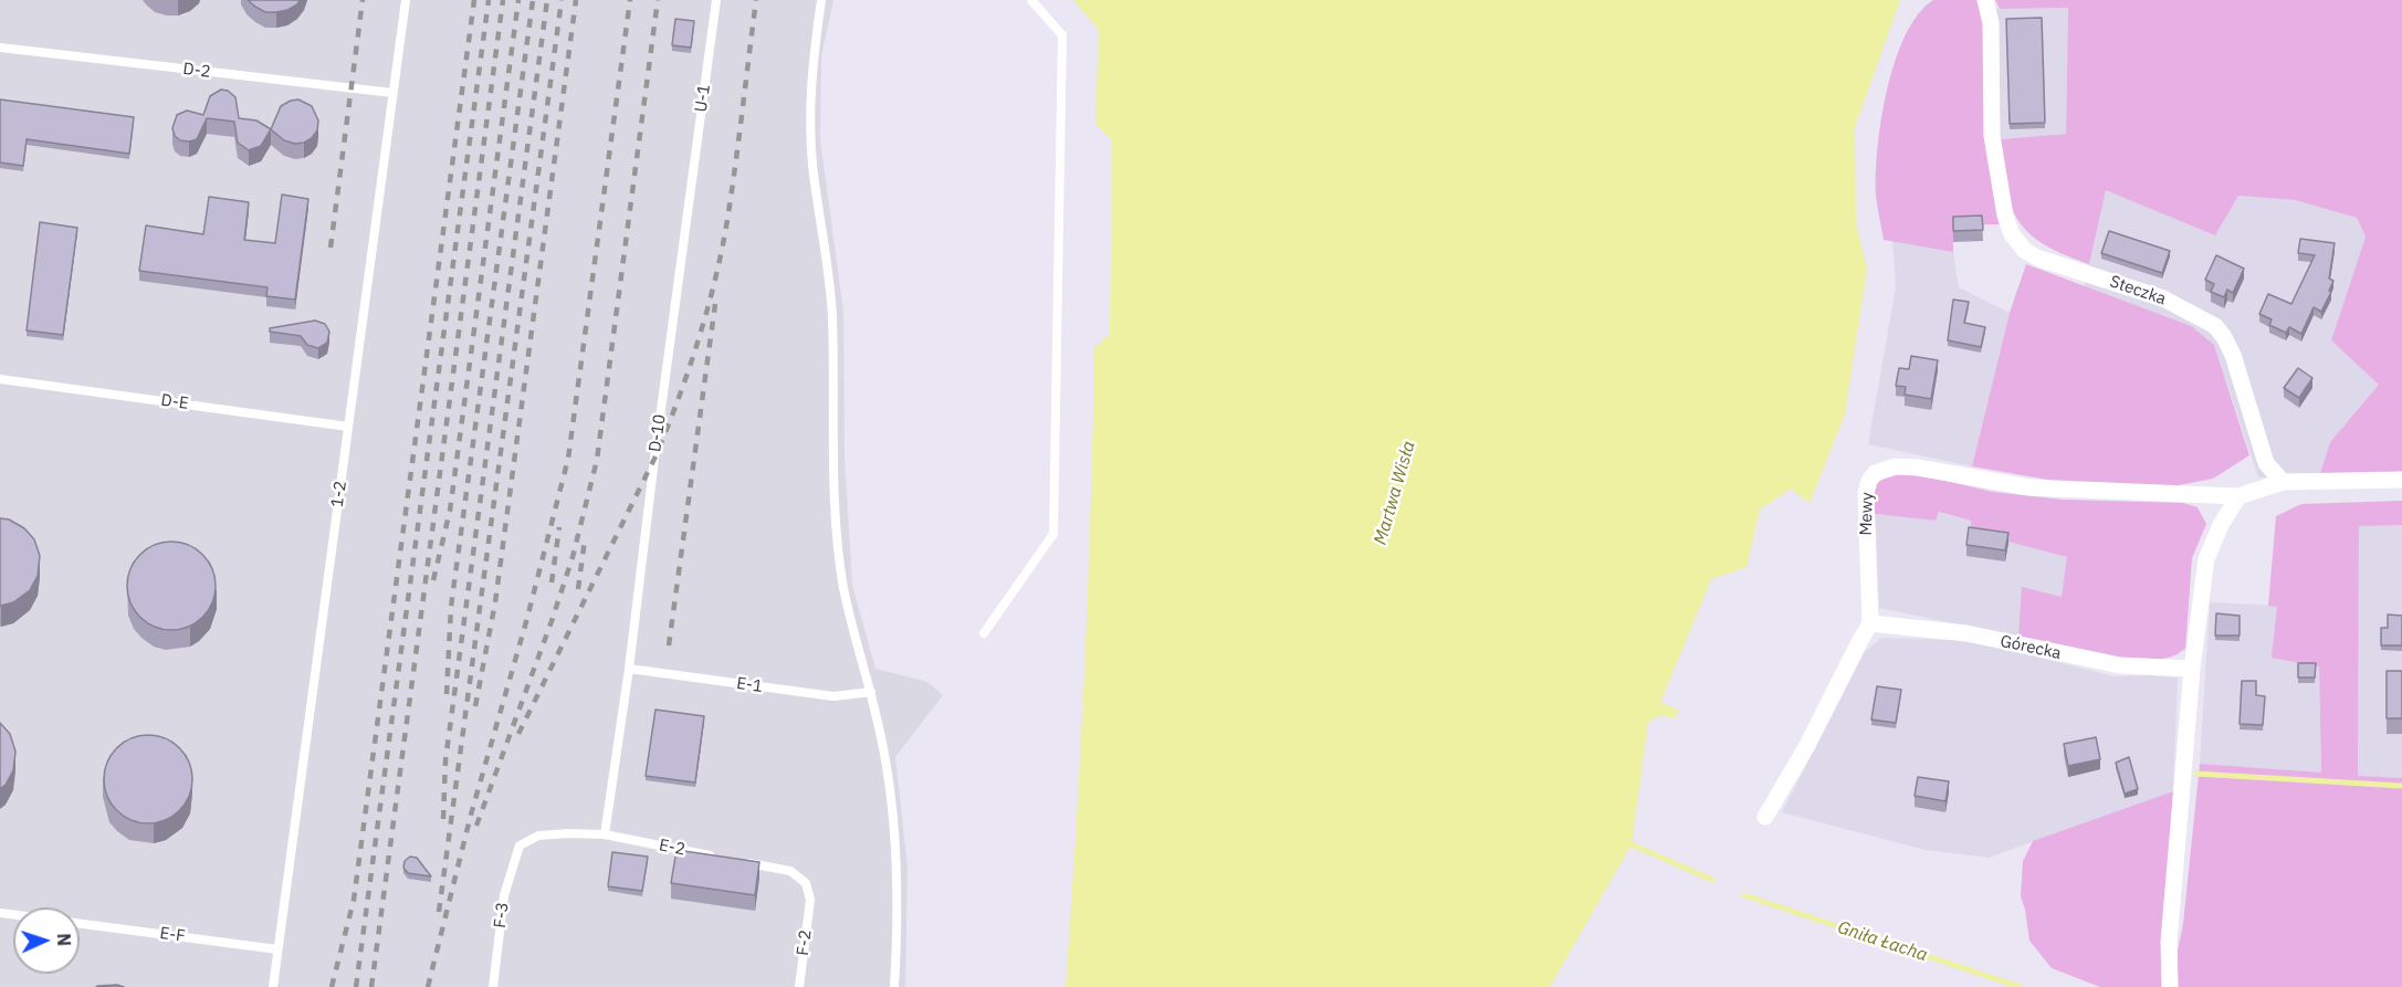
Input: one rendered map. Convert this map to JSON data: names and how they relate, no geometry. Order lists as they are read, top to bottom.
{
  "streets": {
    "street": ["Steczka", "Mewy", "Górecka"],
    "lane": [
      "D-2",
      "U-1",
      "D-E",
      "D-10",
      "1-2",
      "E-1",
      "E-2",
      "F-3",
      "E-F",
      "F-2"
    ]
  },
  "crossings": [
    ["D-2", "1-2"],
    ["U-1", "D-10"],
    ["D-E", "1-2"],
    ["D-10", "E-1"],
    ["D-10", "E-2"],
    ["1-2", "E-F"],
    ["Mewy", "Górecka"],
    ["E-2", "F-3"]
  ],
  "water": ["Martwa Wisła", "Gniła Łacha"],
  "north": "right"
}
